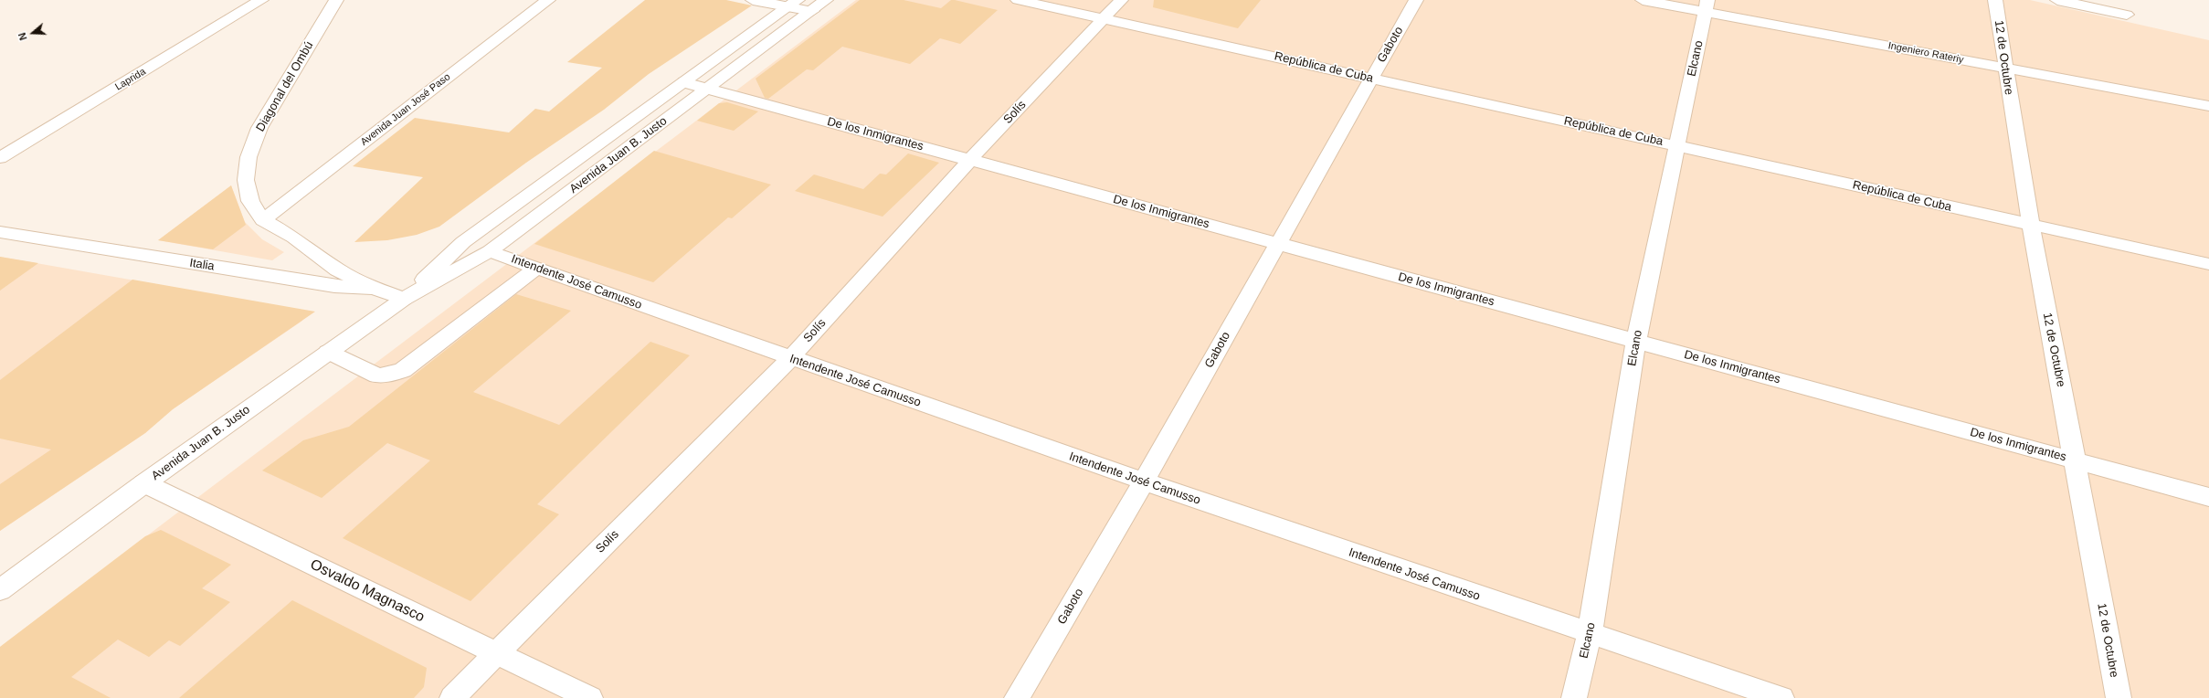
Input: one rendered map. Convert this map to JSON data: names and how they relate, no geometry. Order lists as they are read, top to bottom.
{
  "streets": {
    "street": [
      "Gaboto",
      "Ingeniero Rateriy",
      "12 de Octubre",
      "Elcano",
      "República de Cuba",
      "Laprida",
      "Diagonal del Ombú",
      "Avenida Juan José Paso",
      "Solís",
      "De los Inmigrantes",
      "Avenida Juan B. Justo",
      "Italia",
      "Intendente José Camusso",
      "Osvaldo Magnasco"
    ]
  },
  "crossings": [
    ["Gaboto", "República de Cuba"],
    ["Gaboto", "De los Inmigrantes"],
    ["Gaboto", "Intendente José Camusso"],
    ["Ingeniero Rateriy", "12 de Octubre"],
    ["Ingeniero Rateriy", "Elcano"],
    ["12 de Octubre", "República de Cuba"],
    ["12 de Octubre", "De los Inmigrantes"],
    ["Elcano", "República de Cuba"],
    ["Elcano", "De los Inmigrantes"],
    ["Elcano", "Intendente José Camusso"],
    ["República de Cuba", "Solís"],
    ["Diagonal del Ombú", "Avenida Juan José Paso"],
    ["Diagonal del Ombú", "Italia"],
    ["Solís", "De los Inmigrantes"],
    ["Solís", "Intendente José Camusso"],
    ["Solís", "Osvaldo Magnasco"],
    ["De los Inmigrantes", "Avenida Juan B. Justo"],
    ["Avenida Juan B. Justo", "Italia"],
    ["Avenida Juan B. Justo", "Intendente José Camusso"],
    ["Avenida Juan B. Justo", "Osvaldo Magnasco"]
  ],
  "north": "left"
}
